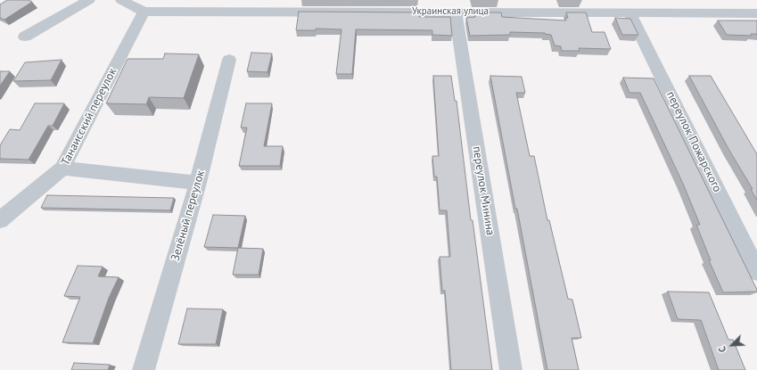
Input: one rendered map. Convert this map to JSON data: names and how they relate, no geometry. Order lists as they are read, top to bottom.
{
  "streets": {
    "street": [
      "Украинская улица",
      "Танаисский переулок",
      "переулок Пожарского",
      "переулок Минина",
      "Зелёный переулок"
    ]
  },
  "crossings": [
    ["Украинская улица", "Танаисский переулок"],
    ["Украинская улица", "переулок Пожарского"],
    ["Украинская улица", "переулок Минина"]
  ],
  "north": "bottom left"
}
